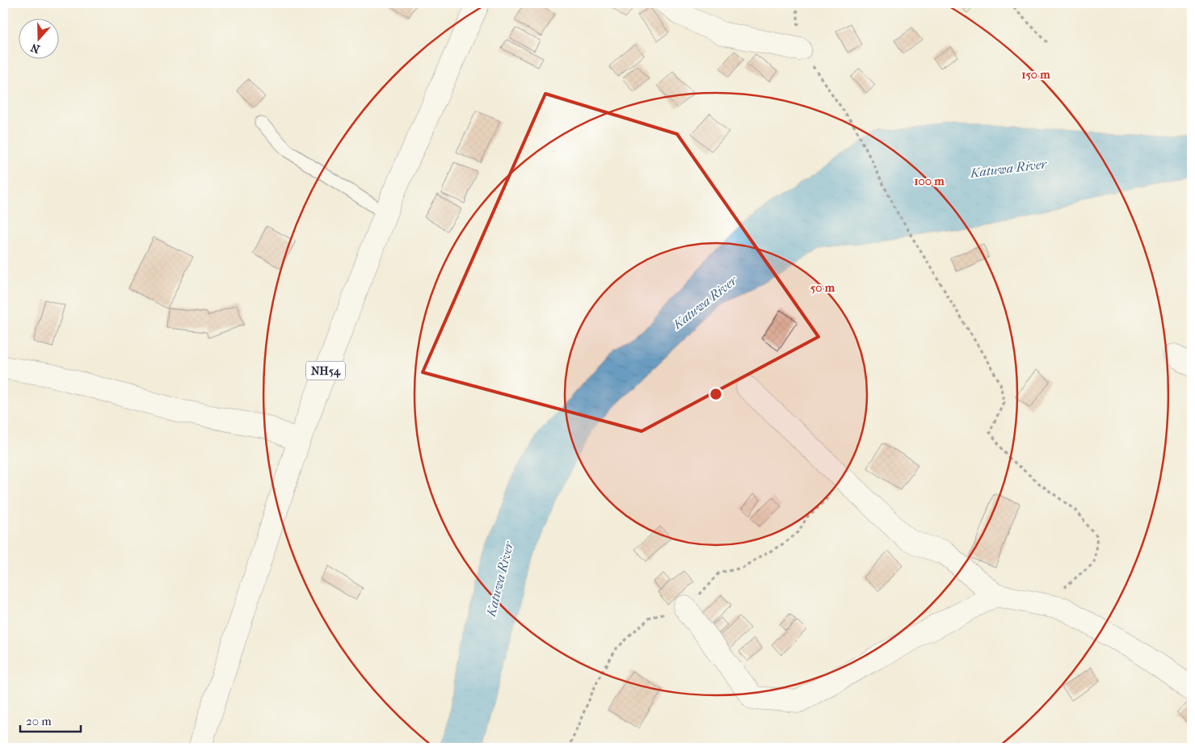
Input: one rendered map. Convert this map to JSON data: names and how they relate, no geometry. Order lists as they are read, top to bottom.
{
  "streets": {
    "street": ["NH54"]
  },
  "water": ["Katuwa River"],
  "scale_bar": "20 m",
  "north": "bottom",
  "rings": ["150 m", "100 m", "50 m"]
}
